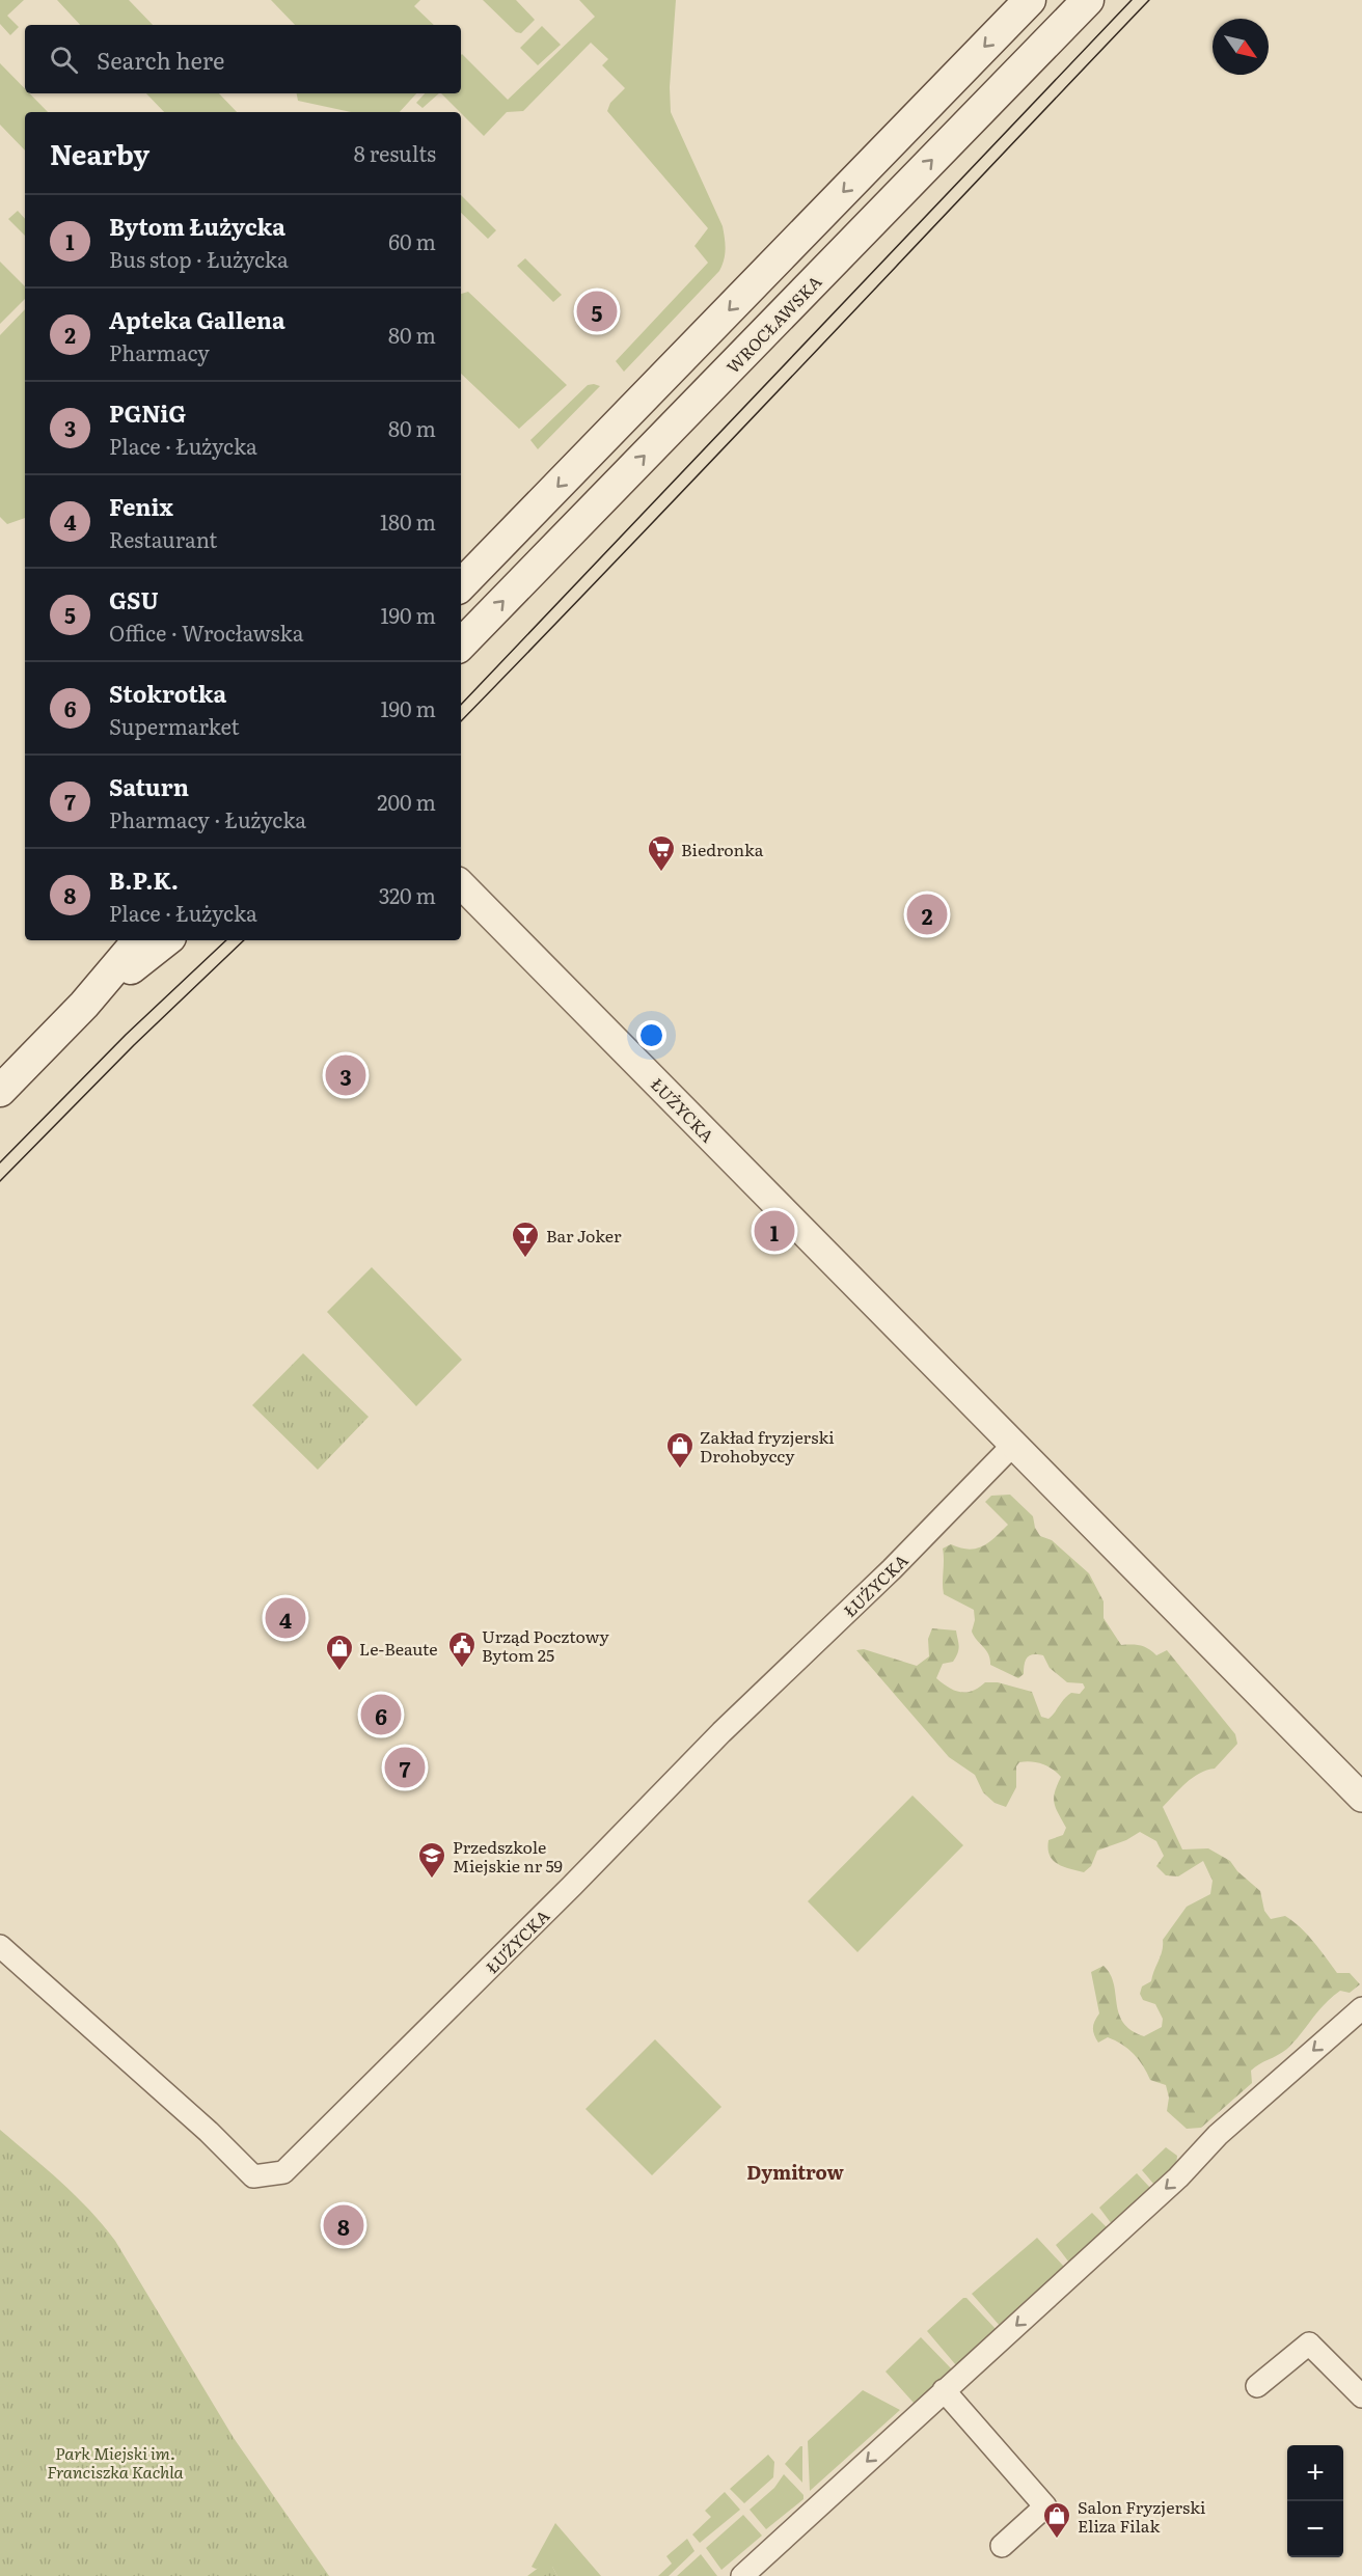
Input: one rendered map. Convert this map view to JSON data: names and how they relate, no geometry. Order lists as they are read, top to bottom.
{
  "streets": {
    "main road": ["WROCŁAWSKA"],
    "street": ["ŁUŻYCKA"]
  },
  "districts": ["Dymitrow"],
  "parks": ["Park Miejski im. Franciszka Kachla"],
  "places": {
    "supermarket": ["Biedronka"],
    "bar": ["Bar Joker"],
    "shop": ["Zakład fryzjerski Drohobyccy", "Le-Beaute", "Salon Fryzjerski Eliza Filak"],
    "public building": ["Urząd Pocztowy Bytom 25"],
    "school or university": ["Przedszkole Miejskie nr 59"]
  },
  "north": "bottom right",
  "page": {
    "search": "Search here",
    "heading": ["Nearby", "8 results"],
    "list": [
      {
        "mark": "1",
        "name": "Bytom Łużycka",
        "note": "Bus stop · Łużycka",
        "value": "60 m"
      },
      {
        "mark": "2",
        "name": "Apteka Gallena",
        "note": "Pharmacy",
        "value": "80 m"
      },
      {
        "mark": "3",
        "name": "PGNiG",
        "note": "Place · Łużycka",
        "value": "80 m"
      },
      {
        "mark": "4",
        "name": "Fenix",
        "note": "Restaurant",
        "value": "180 m"
      },
      {
        "mark": "5",
        "name": "GSU",
        "note": "Office · Wrocławska",
        "value": "190 m"
      },
      {
        "mark": "6",
        "name": "Stokrotka",
        "note": "Supermarket",
        "value": "190 m"
      },
      {
        "mark": "7",
        "name": "Saturn",
        "note": "Pharmacy · Łużycka",
        "value": "200 m"
      },
      {
        "mark": "8",
        "name": "B.P.K.",
        "note": "Place · Łużycka",
        "value": "320 m"
      }
    ],
    "pins": [
      "5",
      "2",
      "3",
      "1",
      "4",
      "6",
      "7",
      "8"
    ],
    "map_buttons": ["+", "−"]
  }
}
